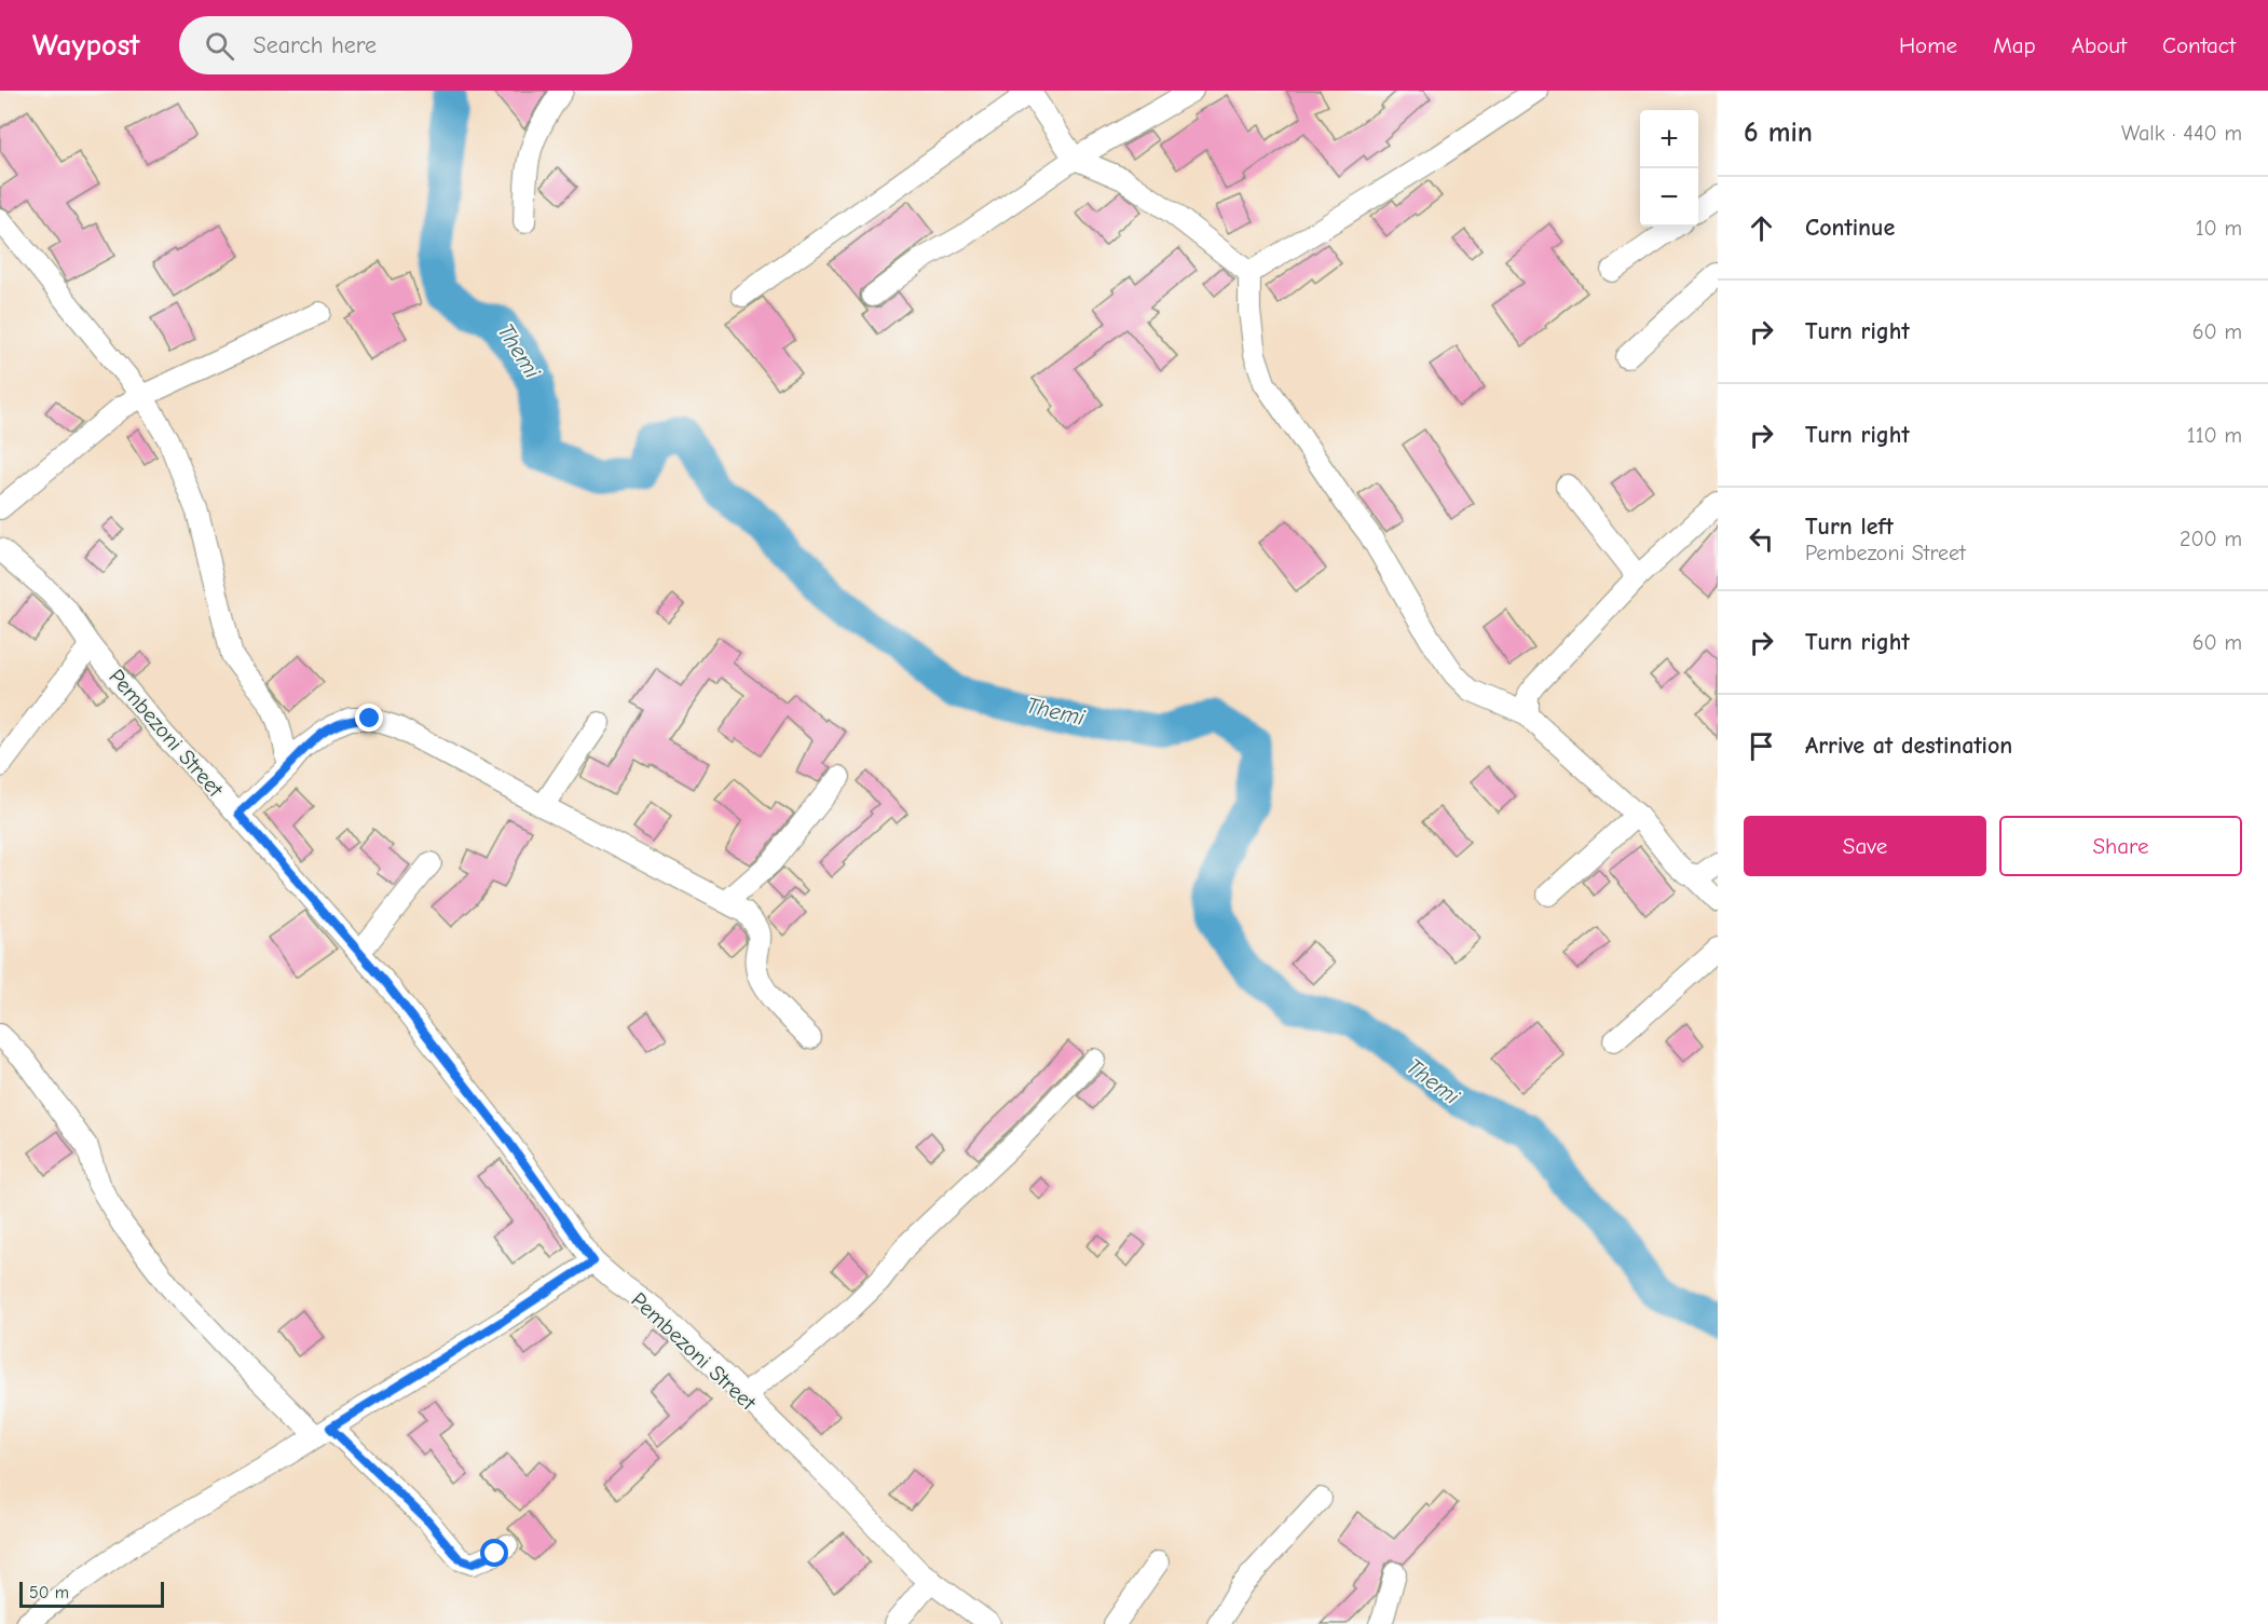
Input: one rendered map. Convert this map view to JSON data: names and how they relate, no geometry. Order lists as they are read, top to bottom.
{
  "streets": {
    "street": ["Pembezoni Street"]
  },
  "water": ["Themi"],
  "scale_bar": "50 m",
  "page": {
    "header": "Waypost",
    "search": "Search here",
    "nav": [
      "Home",
      "Map",
      "About",
      "Contact"
    ],
    "heading": ["6 min", "Walk · 440 m"],
    "map_buttons": ["+", "−"],
    "list": [
      ["Continue", "10 m"],
      ["Turn right", "60 m"],
      ["Turn right", "110 m"],
      ["Turn left", "Pembezoni Street", "200 m"],
      ["Turn right", "60 m"],
      "Arrive at destination"
    ],
    "buttons": ["Save", "Share"],
    "scale": "50 m"
  }
}
